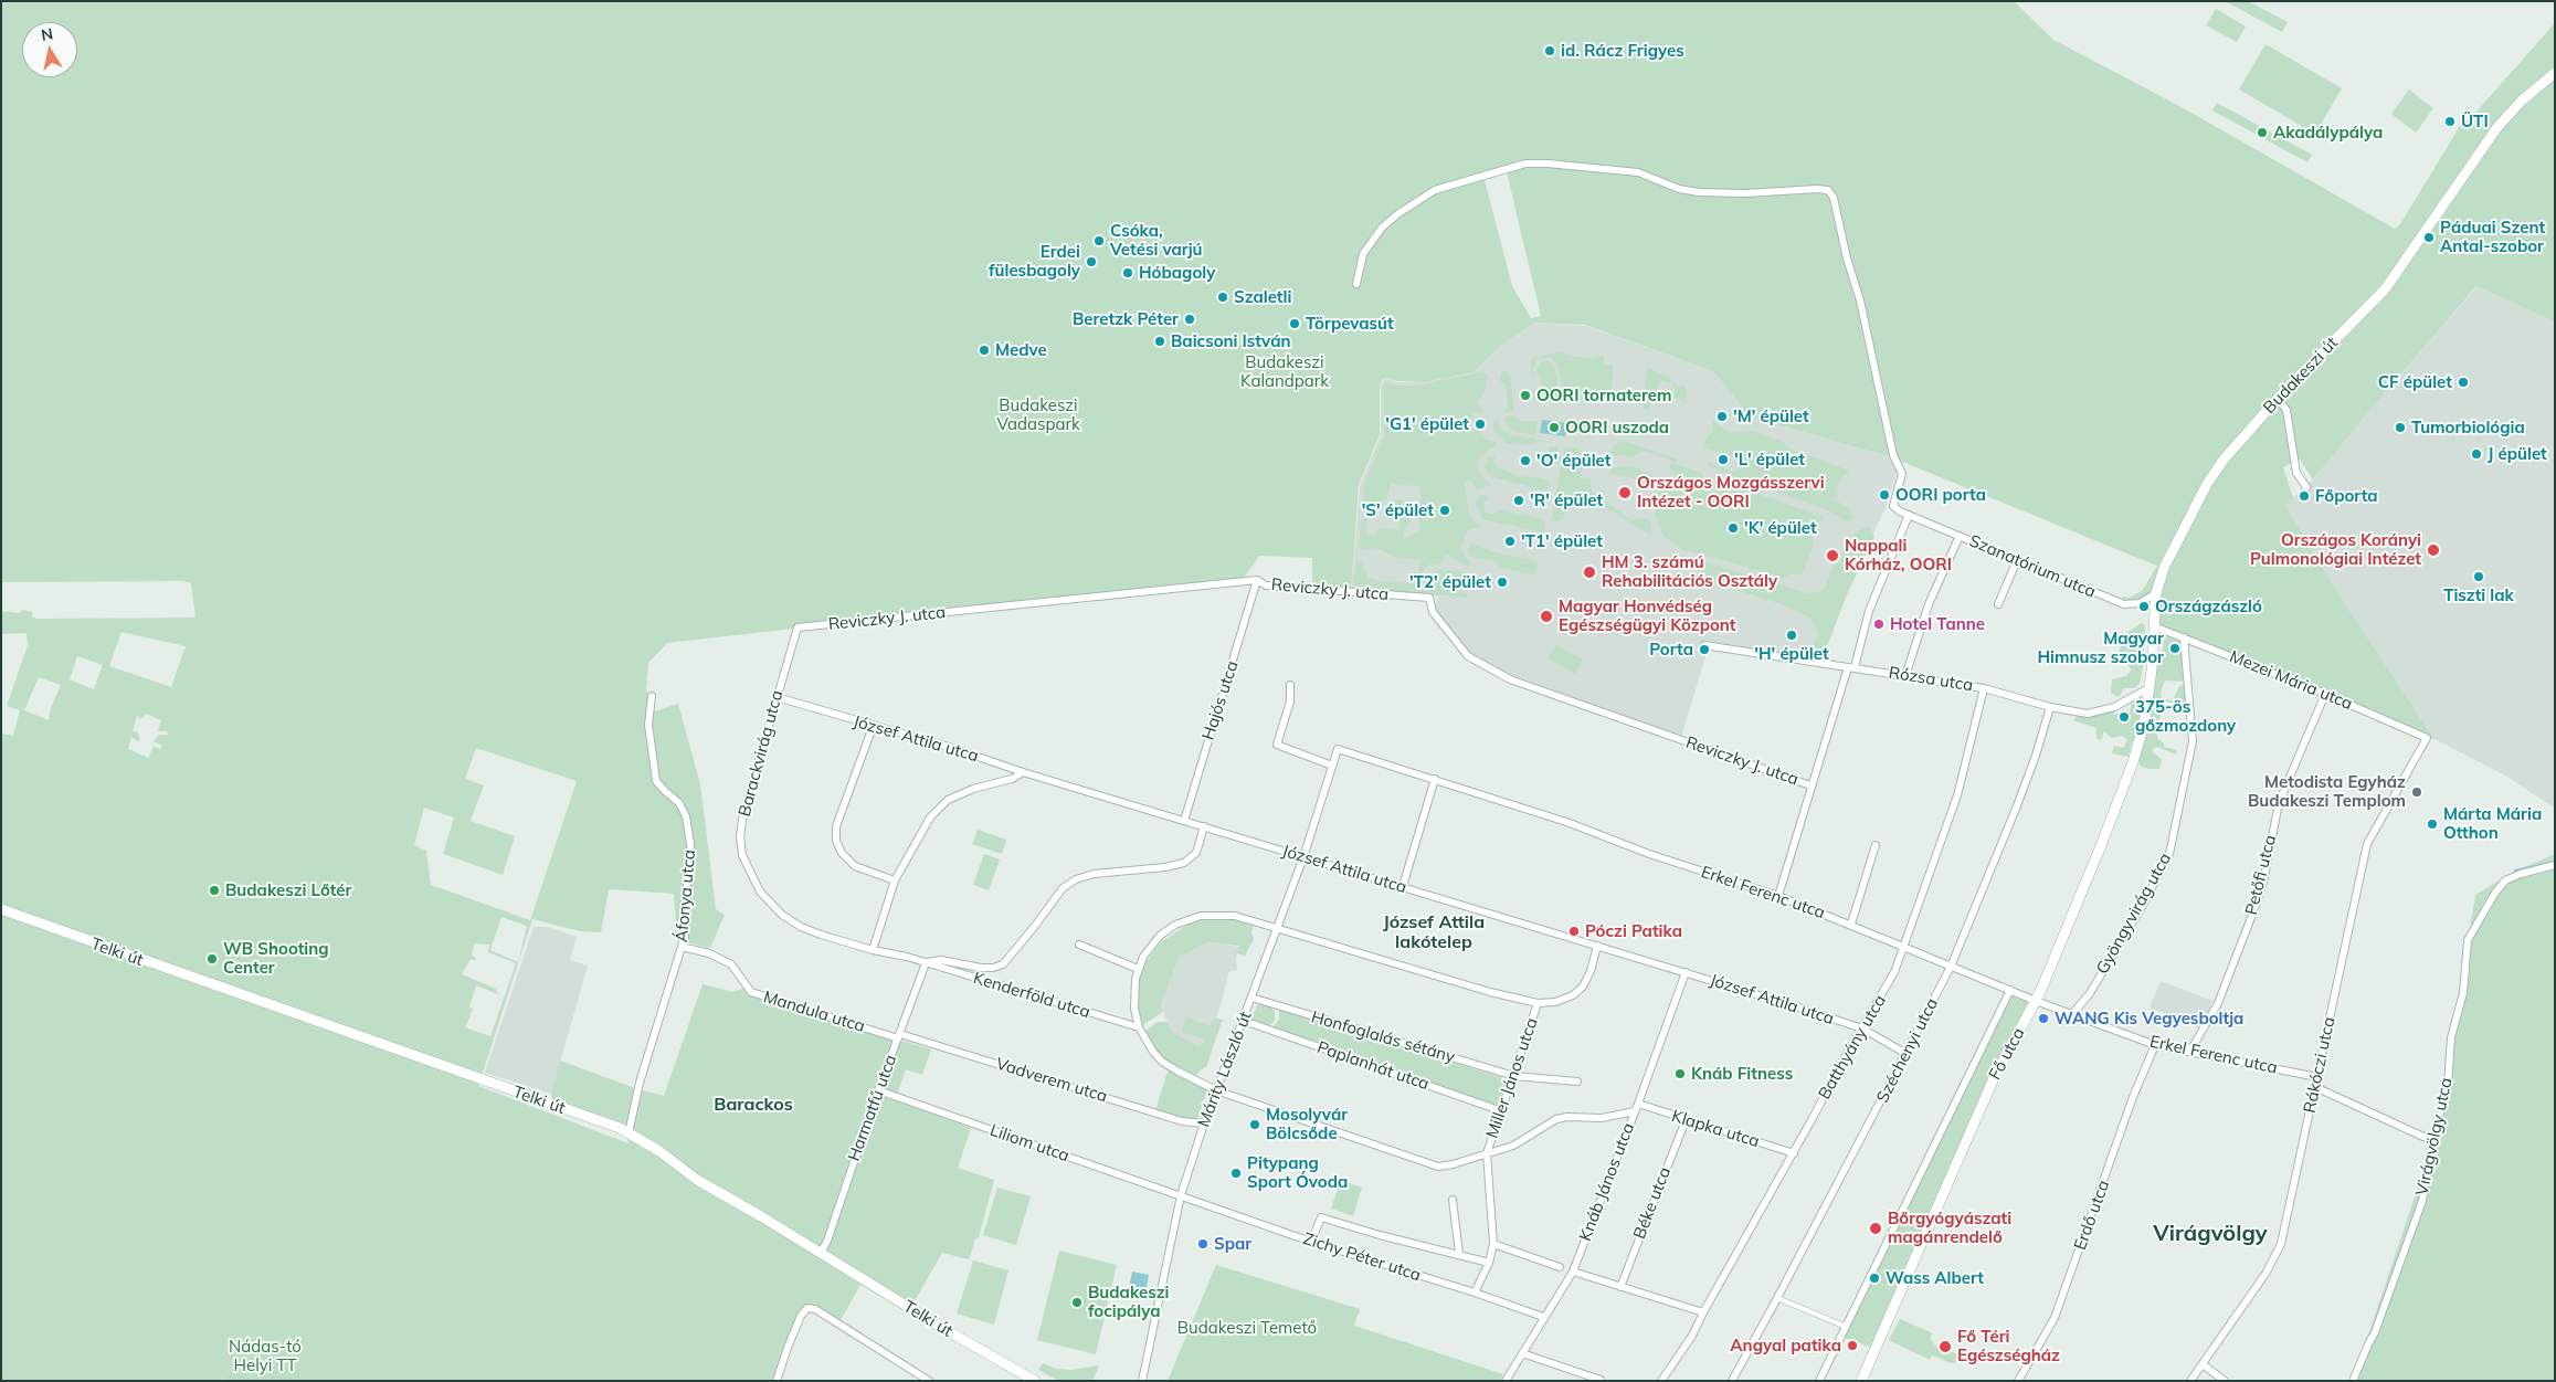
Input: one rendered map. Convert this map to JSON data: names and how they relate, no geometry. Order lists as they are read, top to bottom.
{
  "streets": {
    "main road": ["Budakeszi út", "Telki út", "Fő utca"],
    "street": [
      "Szanatórium utca",
      "Reviczky J. utca",
      "Rózsa utca",
      "Mezei Mária utca",
      "Hajós utca",
      "József Attila utca",
      "Barackvirág utca",
      "Petőfi utca",
      "Erkel Ferenc utca",
      "Áfonya utca",
      "Gyöngyvirág utca",
      "Kenderföld utca",
      "Mandula utca",
      "Honfoglalás sétány",
      "Batthyány utca",
      "Széchenyi utca",
      "Rákóczi utca",
      "Paplanhát utca",
      "Márity László út",
      "Miller János utca",
      "Vadverem utca",
      "Harmatfű utca",
      "Klapka utca",
      "Virágvölgy utca",
      "Liliom utca",
      "Knáb János utca",
      "Béke utca",
      "Erdő utca",
      "Zichy Péter utca"
    ]
  },
  "crossings": [
    ["Budakeszi út", "Szanatórium utca"],
    ["Budakeszi út", "Rózsa utca"],
    ["Budakeszi út", "Mezei Mária utca"],
    ["Budakeszi út", "Fő utca"],
    ["Reviczky J. utca", "Hajós utca"],
    ["Reviczky J. utca", "Barackvirág utca"],
    ["Rózsa utca", "Batthyány utca"],
    ["Rózsa utca", "Széchenyi utca"],
    ["Mezei Mária utca", "Petőfi utca"],
    ["Mezei Mária utca", "Gyöngyvirág utca"],
    ["Mezei Mária utca", "Rákóczi utca"],
    ["Hajós utca", "József Attila utca"],
    ["József Attila utca", "Barackvirág utca"],
    ["József Attila utca", "Batthyány utca"],
    ["József Attila utca", "Széchenyi utca"],
    ["József Attila utca", "Márity László út"],
    ["József Attila utca", "Knáb János utca"],
    ["Barackvirág utca", "Kenderföld utca"],
    ["Barackvirág utca", "Harmatfű utca"],
    ["Petőfi utca", "Erkel Ferenc utca"],
    ["Erkel Ferenc utca", "Gyöngyvirág utca"],
    ["Erkel Ferenc utca", "Batthyány utca"],
    ["Erkel Ferenc utca", "Széchenyi utca"],
    ["Erkel Ferenc utca", "Fő utca"],
    ["Erkel Ferenc utca", "Rákóczi utca"],
    ["Erkel Ferenc utca", "Márity László út"],
    ["Erkel Ferenc utca", "Erdő utca"],
    ["Áfonya utca", "Telki út"],
    ["Áfonya utca", "Mandula utca"],
    ["Telki út", "Harmatfű utca"],
    ["Kenderföld utca", "Harmatfű utca"],
    ["Mandula utca", "Vadverem utca"],
    ["Mandula utca", "Harmatfű utca"],
    ["Honfoglalás sétány", "Márity László út"],
    ["Honfoglalás sétány", "Miller János utca"],
    ["Batthyány utca", "Klapka utca"],
    ["Paplanhát utca", "Márity László út"],
    ["Paplanhát utca", "Miller János utca"],
    ["Márity László út", "Vadverem utca"],
    ["Márity László út", "Liliom utca"],
    ["Márity László út", "Zichy Péter utca"],
    ["Vadverem utca", "Harmatfű utca"],
    ["Harmatfű utca", "Liliom utca"],
    ["Klapka utca", "Knáb János utca"],
    ["Klapka utca", "Béke utca"],
    ["Liliom utca", "Zichy Péter utca"],
    ["Knáb János utca", "Zichy Péter utca"]
  ],
  "districts": ["József Attila lakótelep", "Barackos", "Virágvölgy"],
  "parks": [
    "Budakeszi Kalandpark",
    "Budakeszi Vadaspark",
    "Budakeszi Temető",
    "Nádas-tó Helyi TT"
  ],
  "places": [
    "id. Rácz Frigyes",
    "ÜTI",
    "Akadálypálya",
    "Páduai Szent Antal-szobor",
    "Csóka, Vetési varjú",
    "Erdei fülesbagoly",
    "Hóbagoly",
    "Szaletli",
    "Beretzk Péter",
    "Törpevasút",
    "Baicsoni István",
    "Medve",
    "CF épület",
    "OORI tornaterem",
    "'M' épület",
    "'G1' épület",
    "OORI uszoda",
    "Tumorbiológia",
    "J épület",
    "'L' épület",
    "'O' épület",
    "Országos Mozgásszervi Intézet - OORI",
    "OORI porta",
    "Főporta",
    "'R' épület",
    "'S' épület",
    "'K' épület",
    "'T1' épület",
    "Országos Korányi Pulmonológiai Intézet",
    "Nappali Kórház, OORI",
    "HM 3. számú Rehabilitációs Osztály",
    "Tiszti lak",
    "'T2' épület",
    "Országzászló",
    "Magyar Honvédség Egészségügyi Központ",
    "Hotel Tanne",
    "'H' épület",
    "Magyar Himnusz szobor",
    "Porta",
    "375-ös gőzmozdony",
    "Metodista Egyház Budakeszi Templom",
    "Márta Mária Otthon",
    "Budakeszi Lőtér",
    "Póczi Patika",
    "WB Shooting Center",
    "WANG Kis Vegyesboltja",
    "Knáb Fitness",
    "Mosolyvár Bölcsőde",
    "Pitypang Sport Óvoda",
    "Bőrgyógyászati magánrendelő",
    "Spar",
    "Wass Albert",
    "Budakeszi focipálya",
    "Angyal patika",
    "Fő Téri Egészségház"
  ],
  "north": "top"
}
